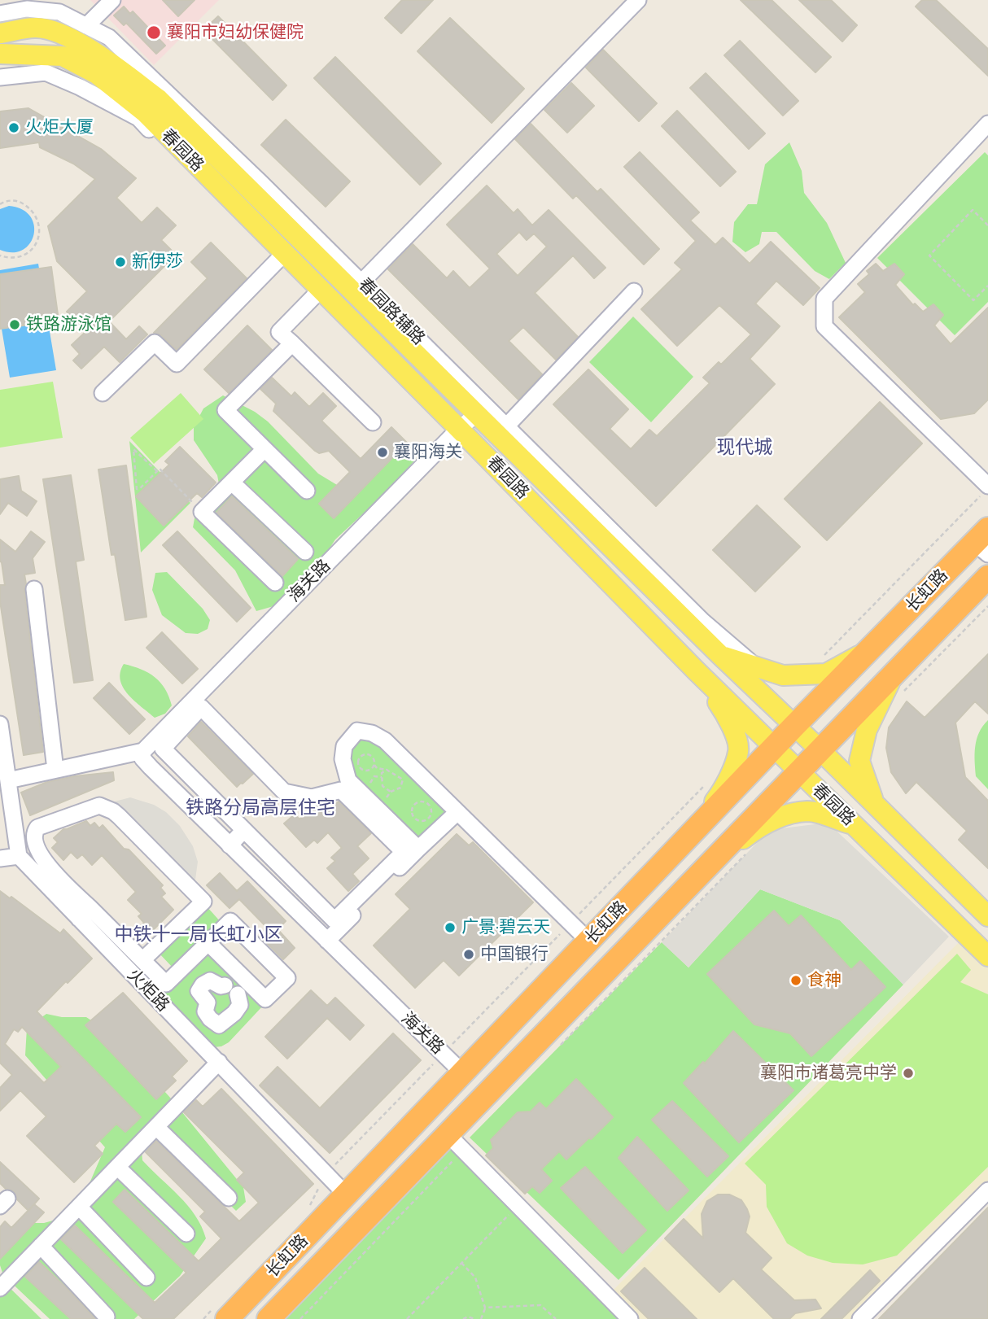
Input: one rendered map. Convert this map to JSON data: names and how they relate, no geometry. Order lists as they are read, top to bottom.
{
  "streets": {
    "highway": ["长虹路"],
    "main road": ["春园路"],
    "street": ["春园路辅路", "海关路", "火炬路"]
  },
  "crossings": [
    ["春园路", "海关路"],
    ["春园路", "长虹路"],
    ["海关路", "长虹路"],
    ["长虹路", "火炬路"]
  ],
  "districts": ["现代城", "铁路分局高层住宅", "中铁十一局长虹小区"],
  "places": [
    "襄阳市妇幼保健院",
    "火炬大厦",
    "新伊莎",
    "铁路游泳馆",
    "襄阳海关",
    "广景·碧云天",
    "中国银行",
    "食神",
    "襄阳市诸葛亮中学"
  ]
}
